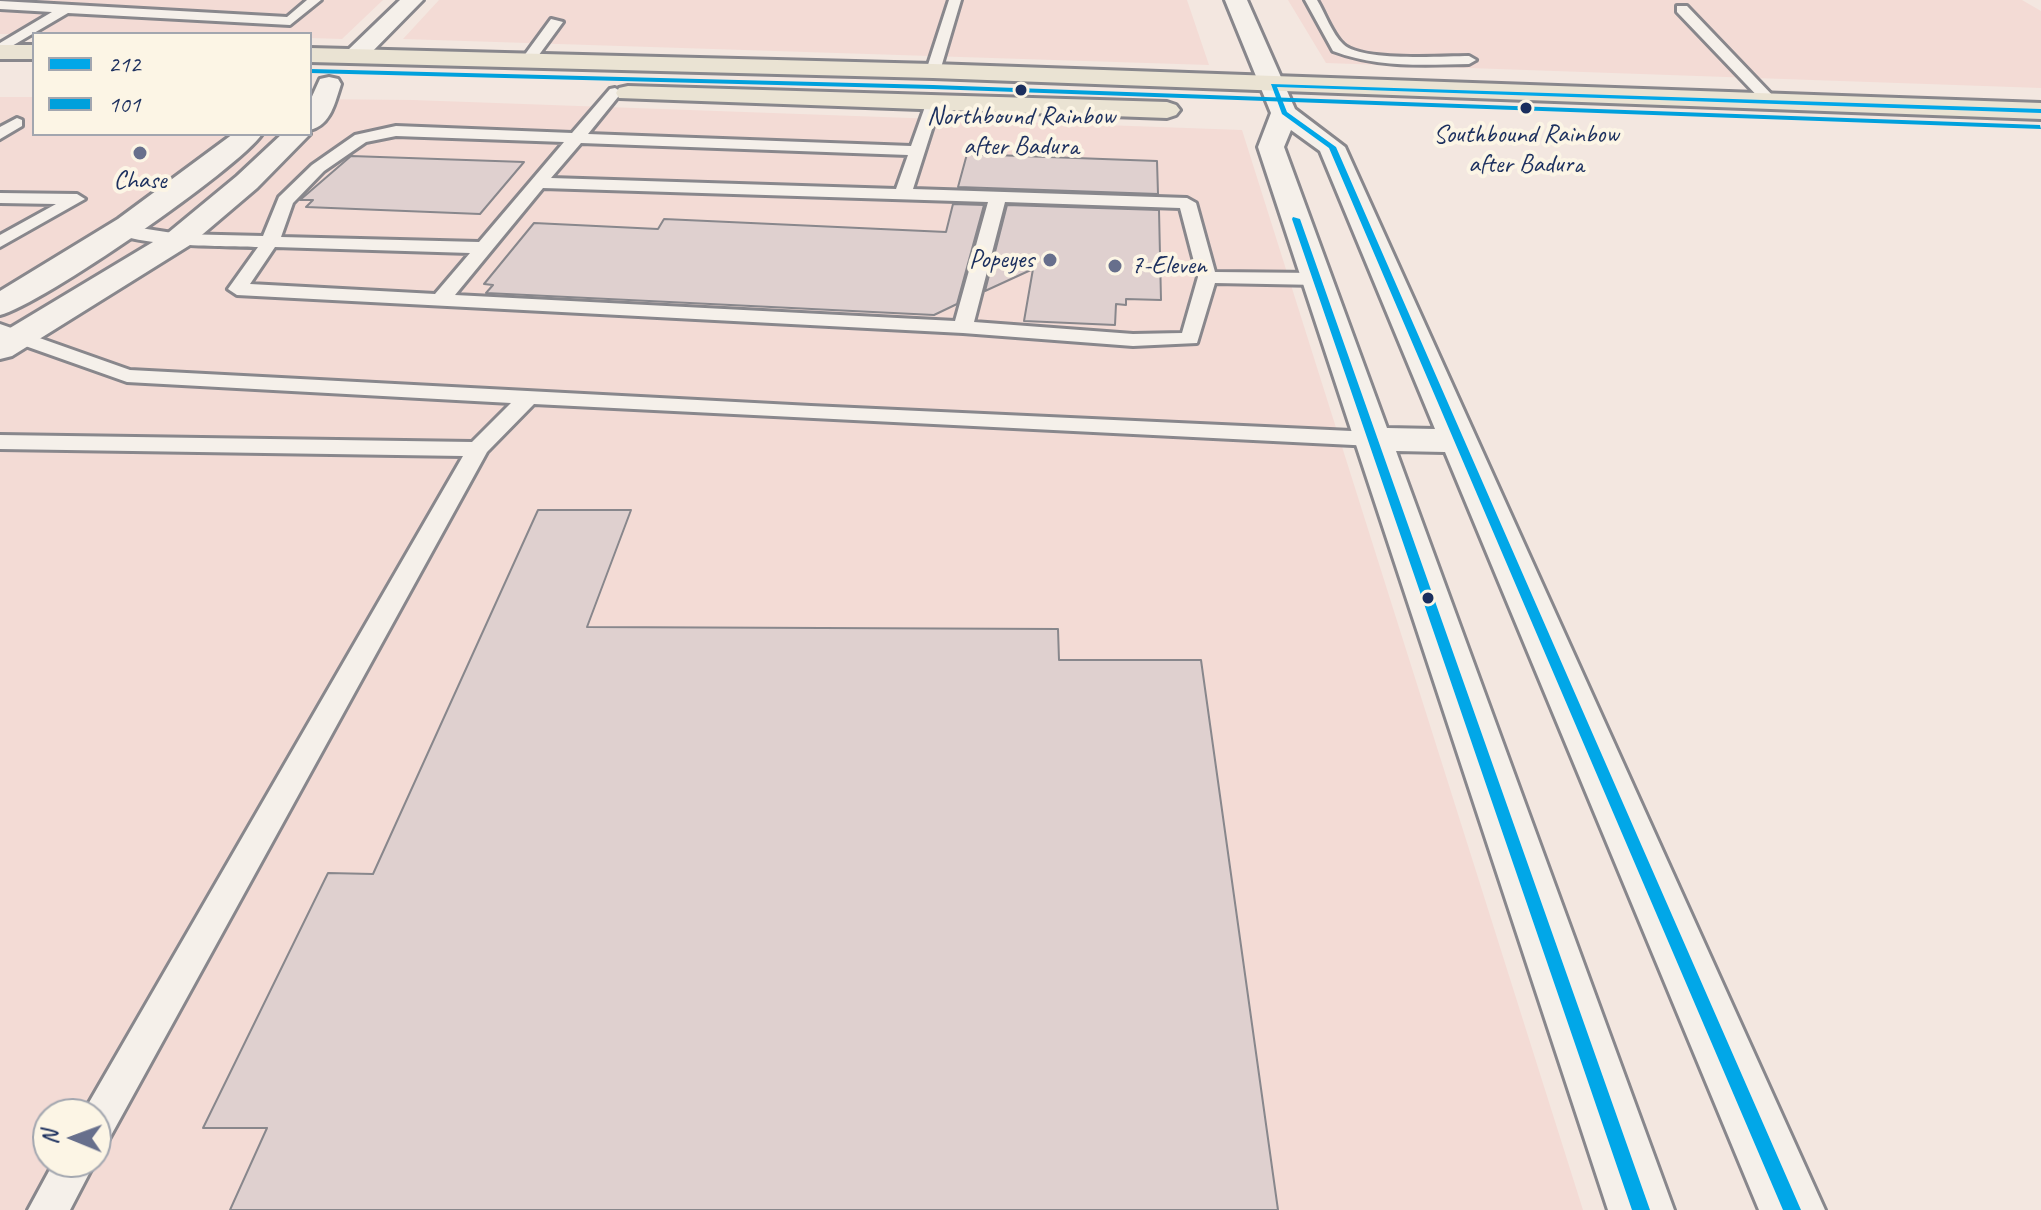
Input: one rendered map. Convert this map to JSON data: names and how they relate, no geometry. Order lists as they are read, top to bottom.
{
  "places": [
    "Northbound Rainbow after Badura",
    "Southbound Rainbow after Badura",
    "Chase",
    "Popeyes",
    "7-Eleven"
  ],
  "lines": ["transit line 101", "transit line 212"],
  "legend": ["212", "101"],
  "north": "left"
}
